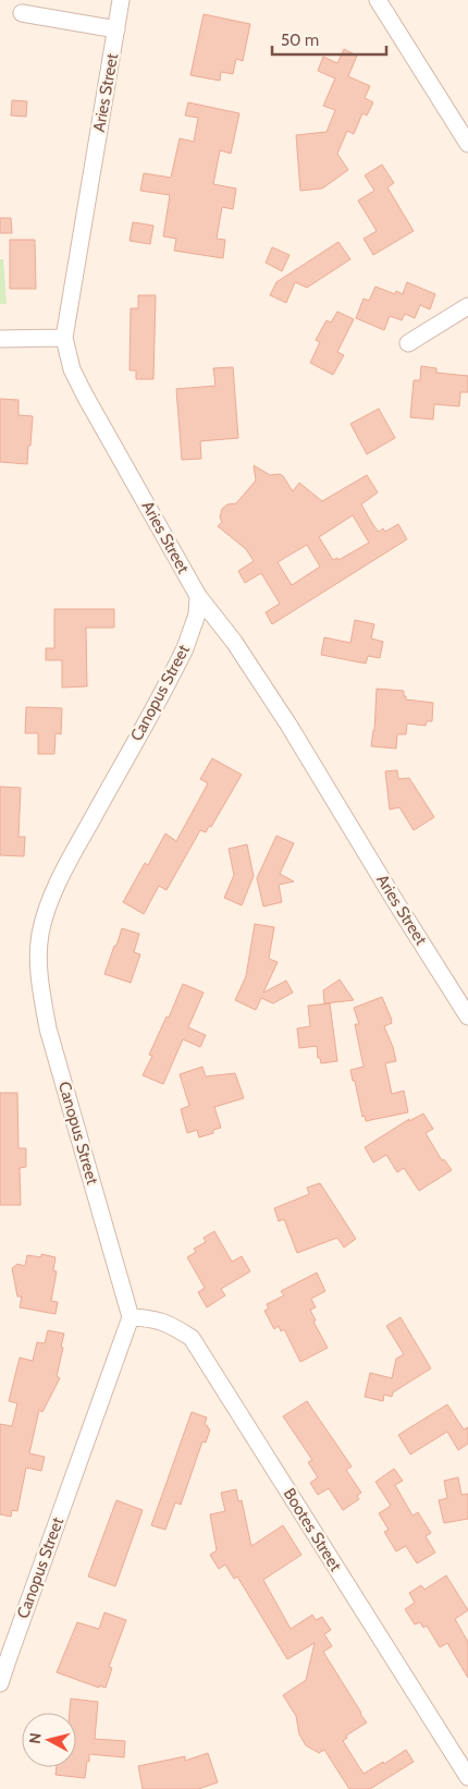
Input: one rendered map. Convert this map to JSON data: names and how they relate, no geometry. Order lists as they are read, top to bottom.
{
  "streets": {
    "street": ["Aries Street", "Canopus Street", "Bootes Street"]
  },
  "crossings": [
    ["Aries Street", "Canopus Street"],
    ["Canopus Street", "Bootes Street"]
  ],
  "scale_bar": "50 m",
  "north": "left"
}
